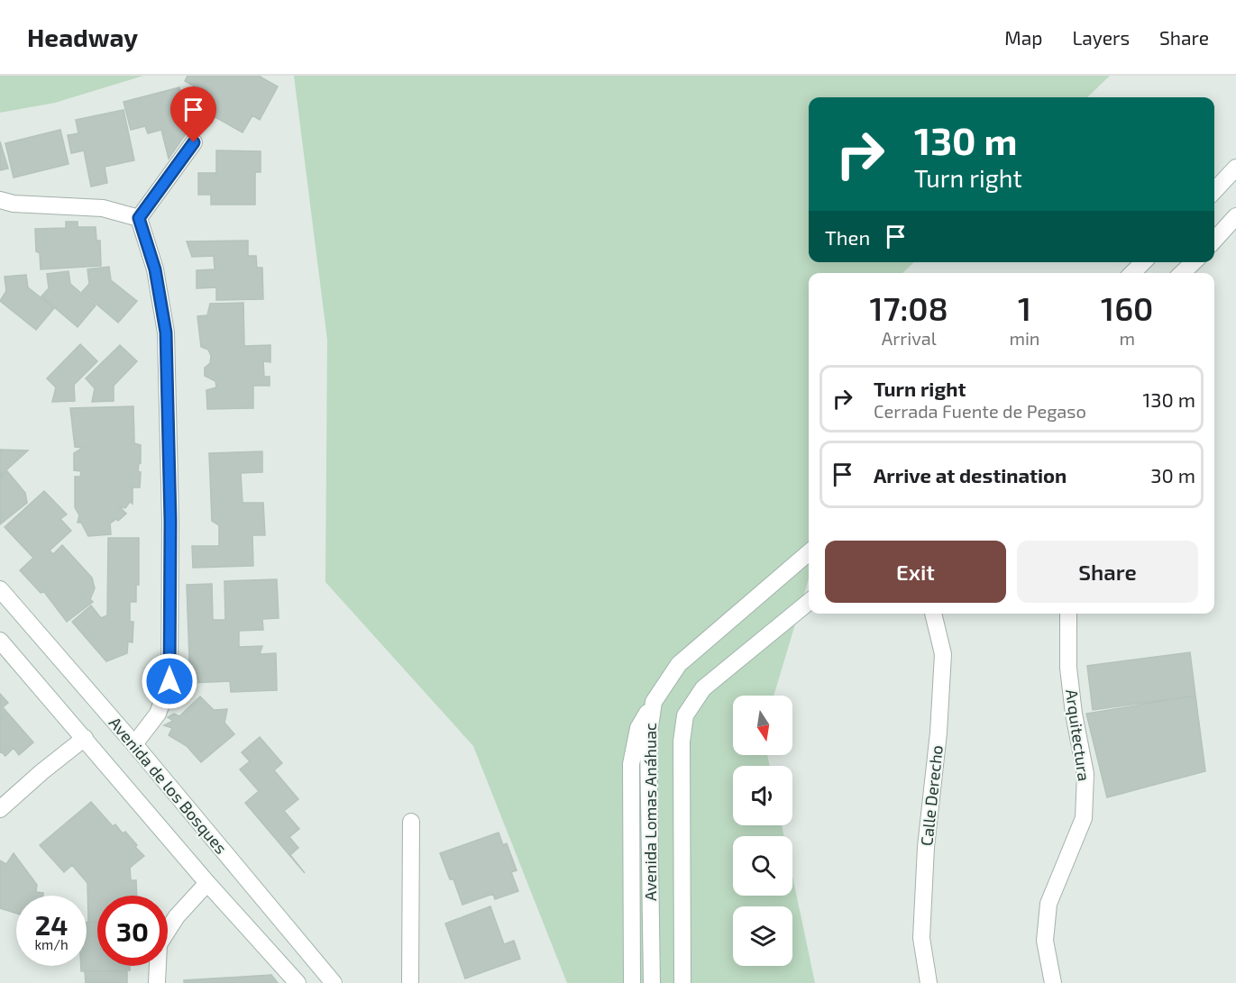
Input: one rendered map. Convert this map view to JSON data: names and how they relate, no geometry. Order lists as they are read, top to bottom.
{
  "streets": {
    "street": [
      "Arquitectura",
      "Avenida de los Bosques",
      "Calle Derecho",
      "Avenida Lomas Anáhuac"
    ]
  },
  "north": "bottom",
  "page": {
    "header": "Headway",
    "nav": ["Map", "Layers", "Share"],
    "turn": ["130 m", "Turn right"],
    "then": "Then",
    "eta": [
      "17:08",
      "Arrival",
      "1",
      "min",
      "160",
      "m"
    ],
    "list": [
      {
        "name": "Turn right",
        "note": "Cerrada Fuente de Pegaso",
        "value": "130 m"
      },
      {
        "name": "Arrive at destination",
        "value": "30 m"
      }
    ],
    "buttons": ["Exit", "Share"],
    "speed": "24 km/h",
    "limit": "30"
  }
}
